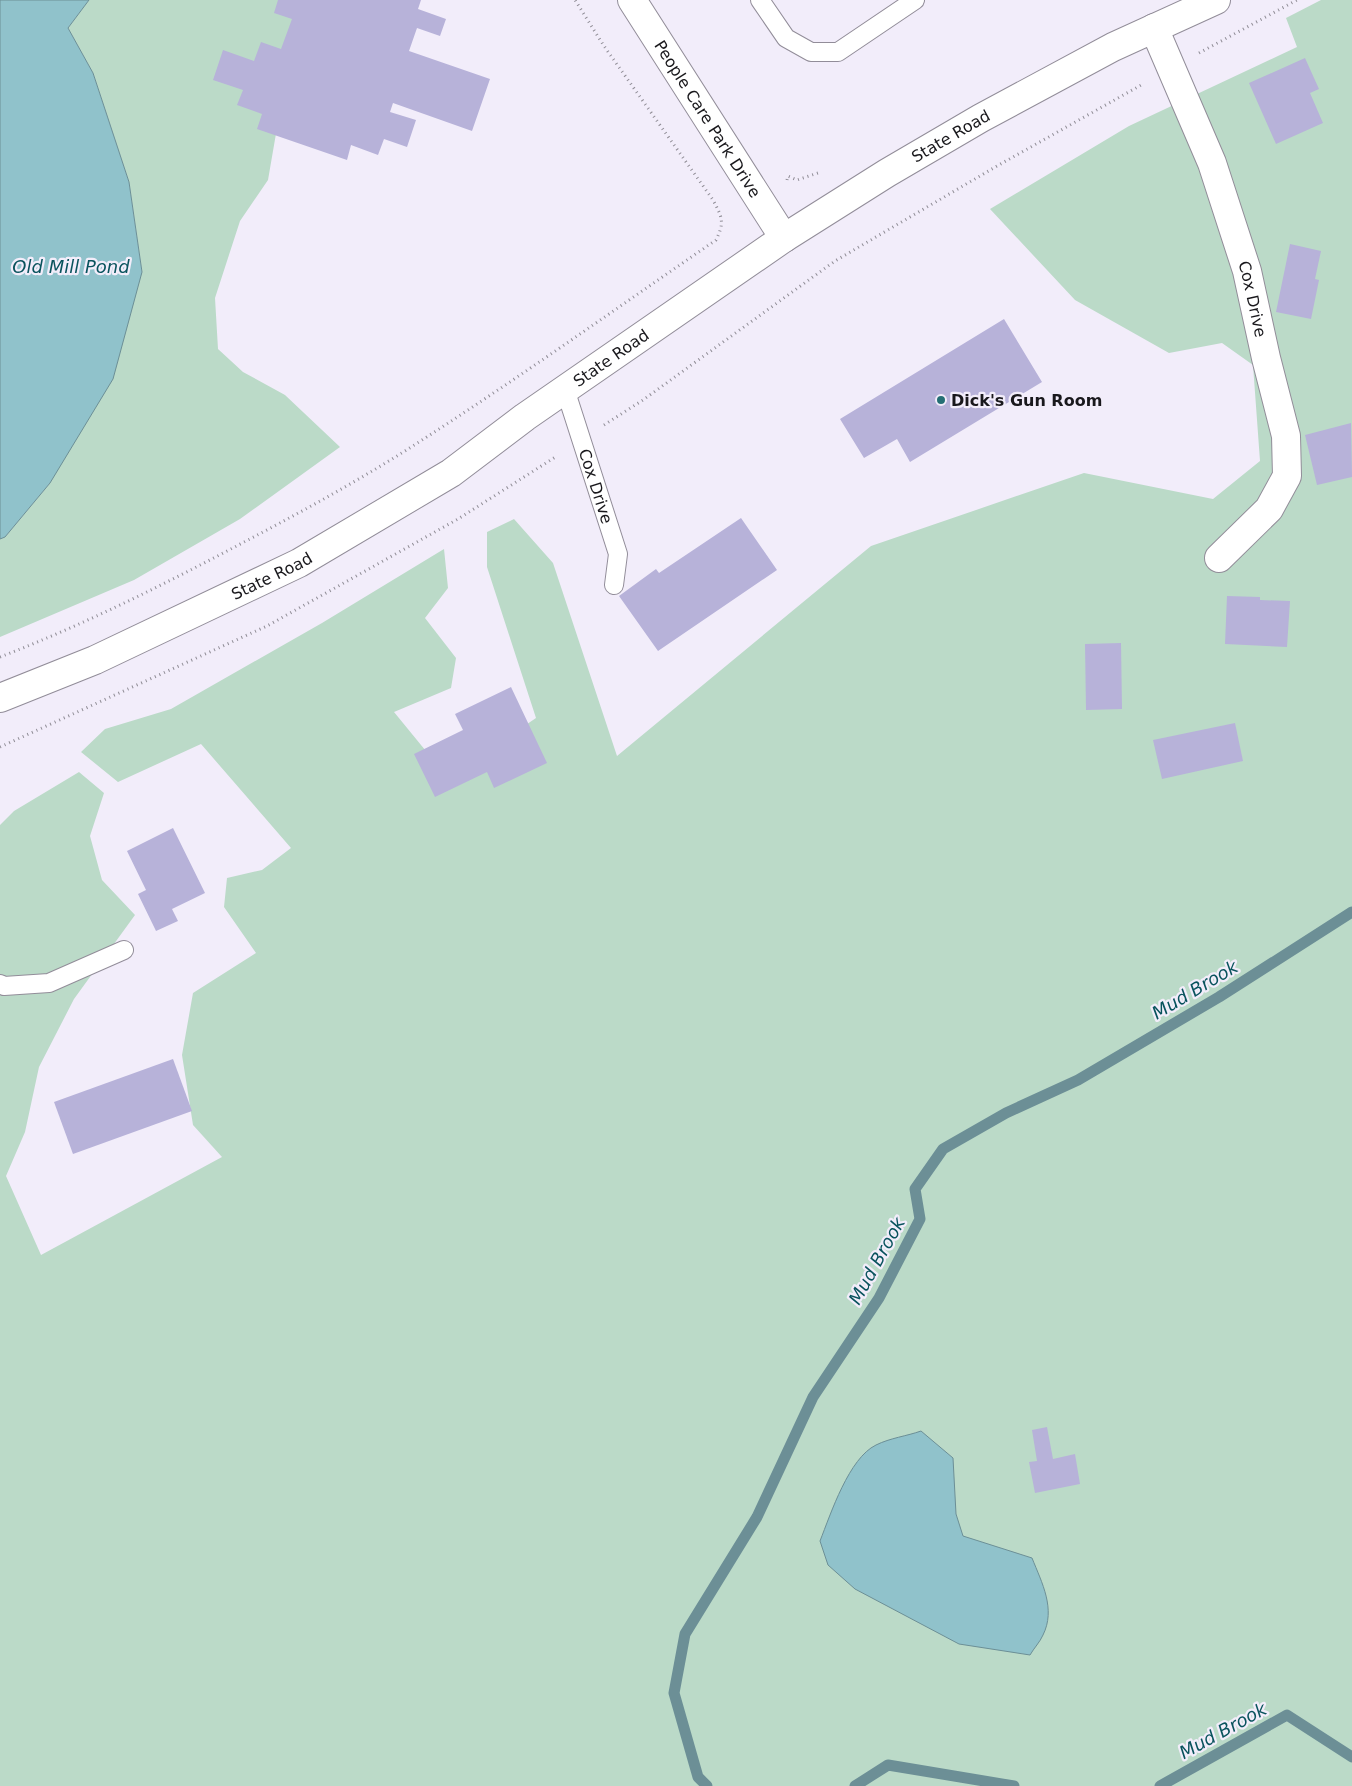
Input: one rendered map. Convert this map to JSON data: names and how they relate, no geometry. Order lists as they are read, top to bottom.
{
  "streets": {
    "main road": ["People Care Park Drive", "State Road", "Cox Drive"]
  },
  "crossings": [
    ["People Care Park Drive", "State Road"],
    ["State Road", "Cox Drive"]
  ],
  "water": ["Old Mill Pond", "Mud Brook"],
  "places": ["Dick's Gun Room"]
}
